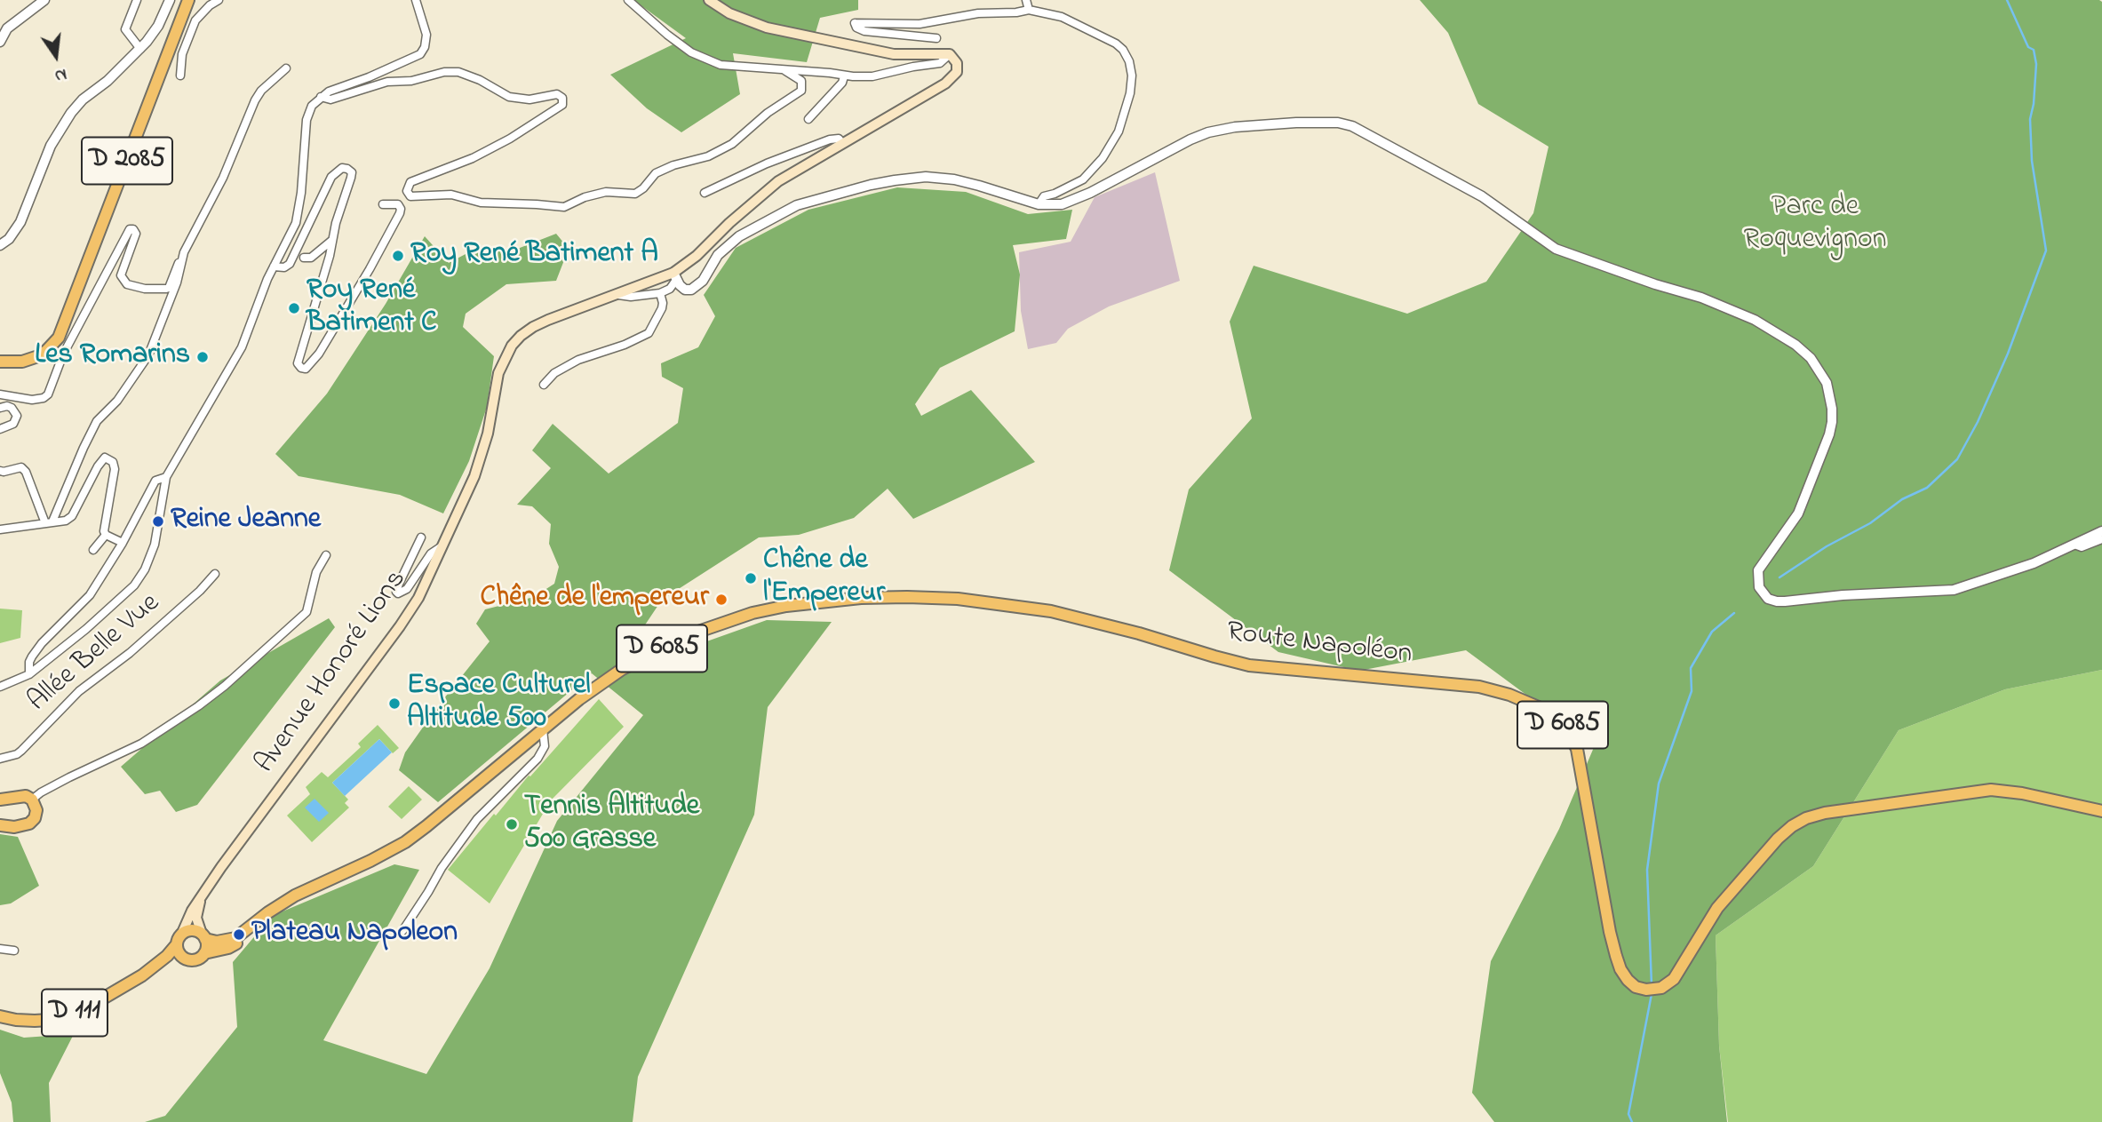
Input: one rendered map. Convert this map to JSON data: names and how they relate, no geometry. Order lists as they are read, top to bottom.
{
  "streets": {
    "main road": [
      "D 2085",
      "Route Napoléon",
      "D 6085",
      "Avenue Honoré Lions",
      "D 111"
    ],
    "street": ["Allée Belle Vue"]
  },
  "crossings": [
    ["Route Napoléon", "Avenue Honoré Lions"],
    ["Route Napoléon", "D 111"],
    ["Avenue Honoré Lions", "D 111"]
  ],
  "parks": ["Parc de Roquevignon"],
  "places": [
    "Roy René Batiment A",
    "Roy René Batiment C",
    "Les Romarins",
    "Reine Jeanne",
    "Chêne de l'Empereur",
    "Chêne de l'empereur",
    "Espace Culturel Altitude 500",
    "Tennis Altitude 500 Grasse",
    "Plateau Napoleon"
  ],
  "north": "bottom"
}
